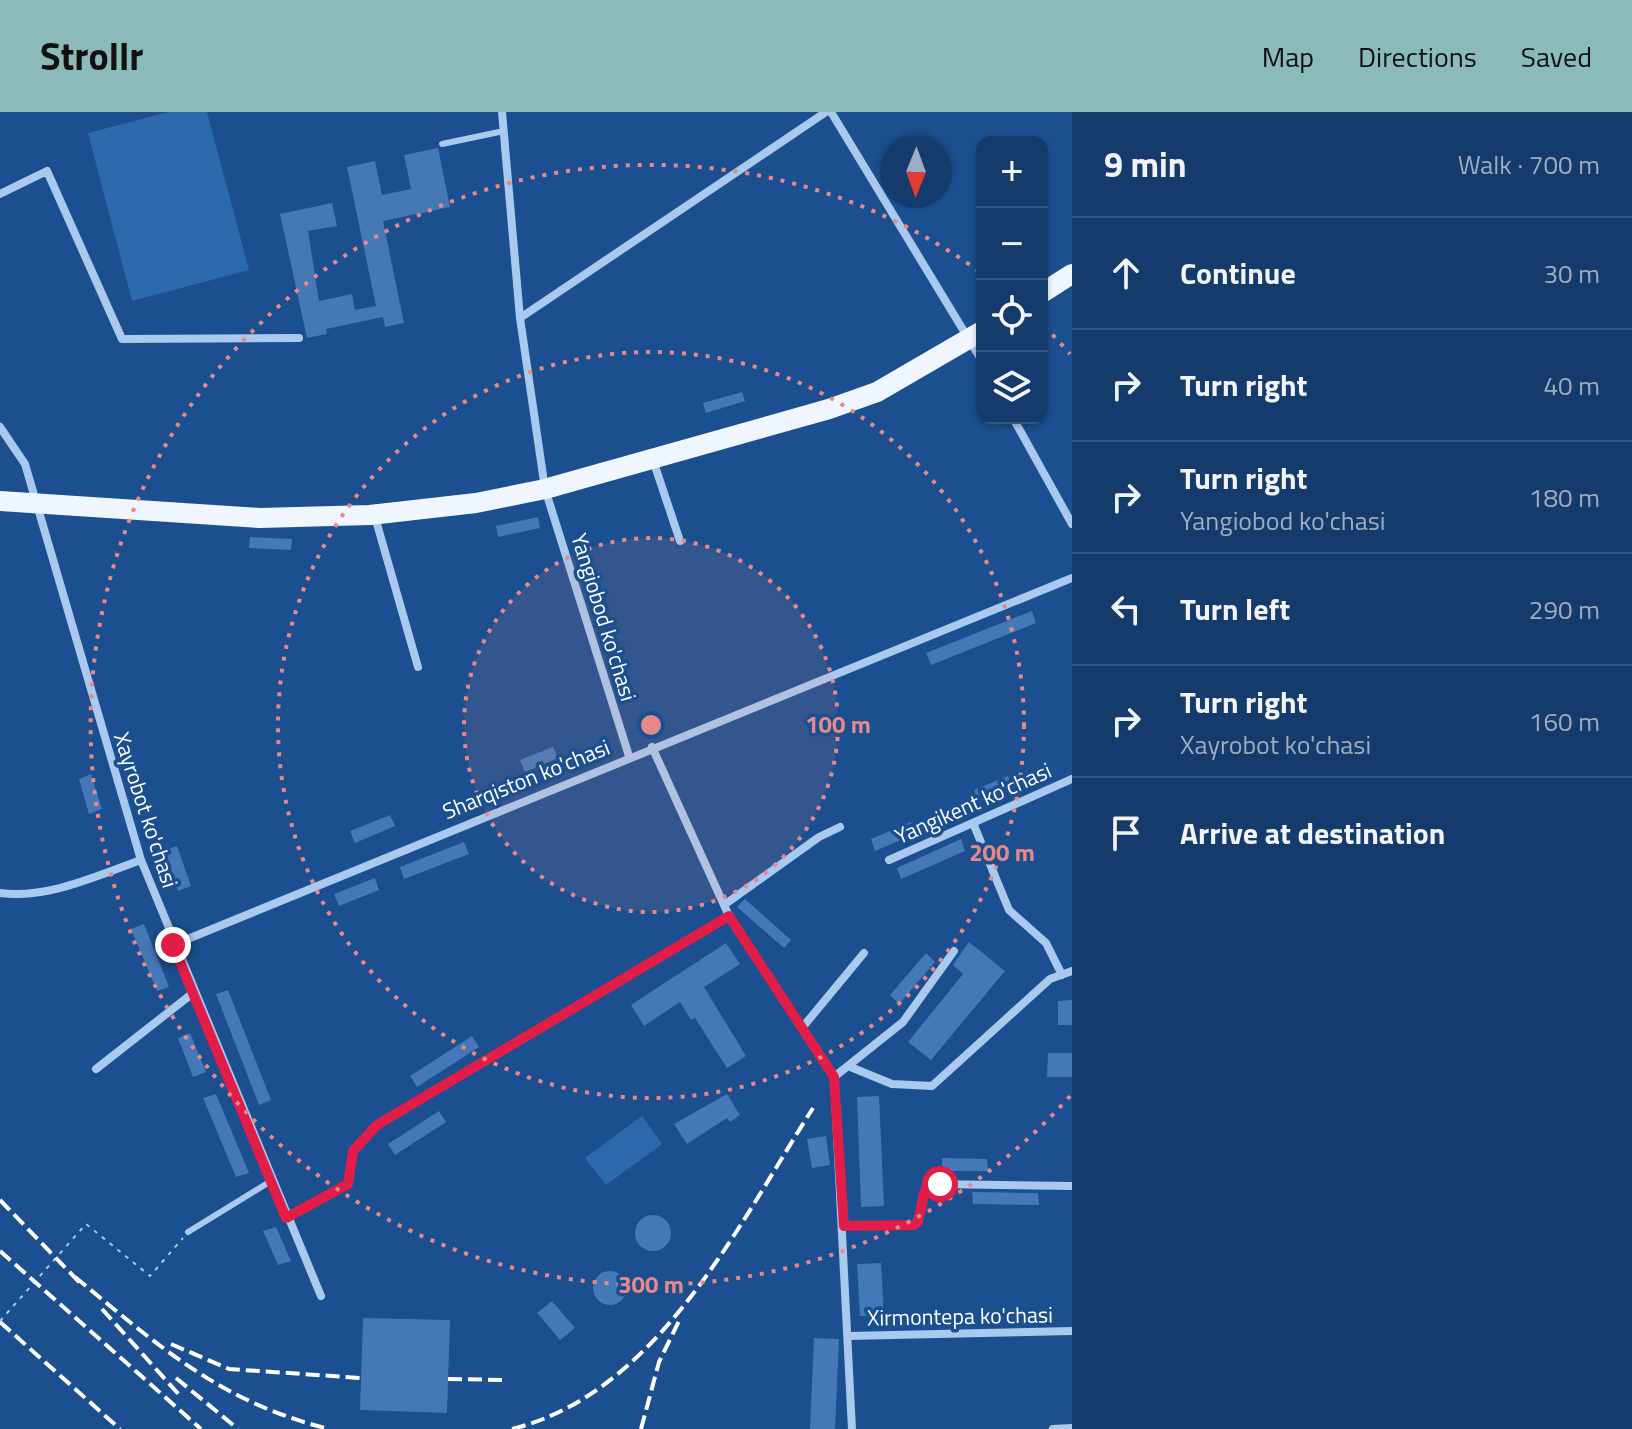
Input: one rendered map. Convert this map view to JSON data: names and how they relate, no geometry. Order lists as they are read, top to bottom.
{
  "streets": {
    "street": [
      "Yangiobod ko'chasi",
      "Sharqiston ko'chasi",
      "Yangikent ko'chasi",
      "Xayrobot ko'chasi",
      "Xirmontepa ko'chasi"
    ]
  },
  "crossings": [
    ["Yangiobod ko'chasi", "Sharqiston ko'chasi"],
    ["Sharqiston ko'chasi", "Xayrobot ko'chasi"]
  ],
  "north": "bottom",
  "page": {
    "header": "Strollr",
    "nav": ["Map", "Directions", "Saved"],
    "heading": ["9 min", "Walk · 700 m"],
    "map_buttons": ["+", "−"],
    "list": [
      ["Continue", "30 m"],
      ["Turn right", "40 m"],
      ["Turn right", "Yangiobod ko'chasi", "180 m"],
      ["Turn left", "290 m"],
      ["Turn right", "Xayrobot ko'chasi", "160 m"],
      "Arrive at destination"
    ]
  },
  "rings": ["100 m", "200 m", "300 m"]
}
